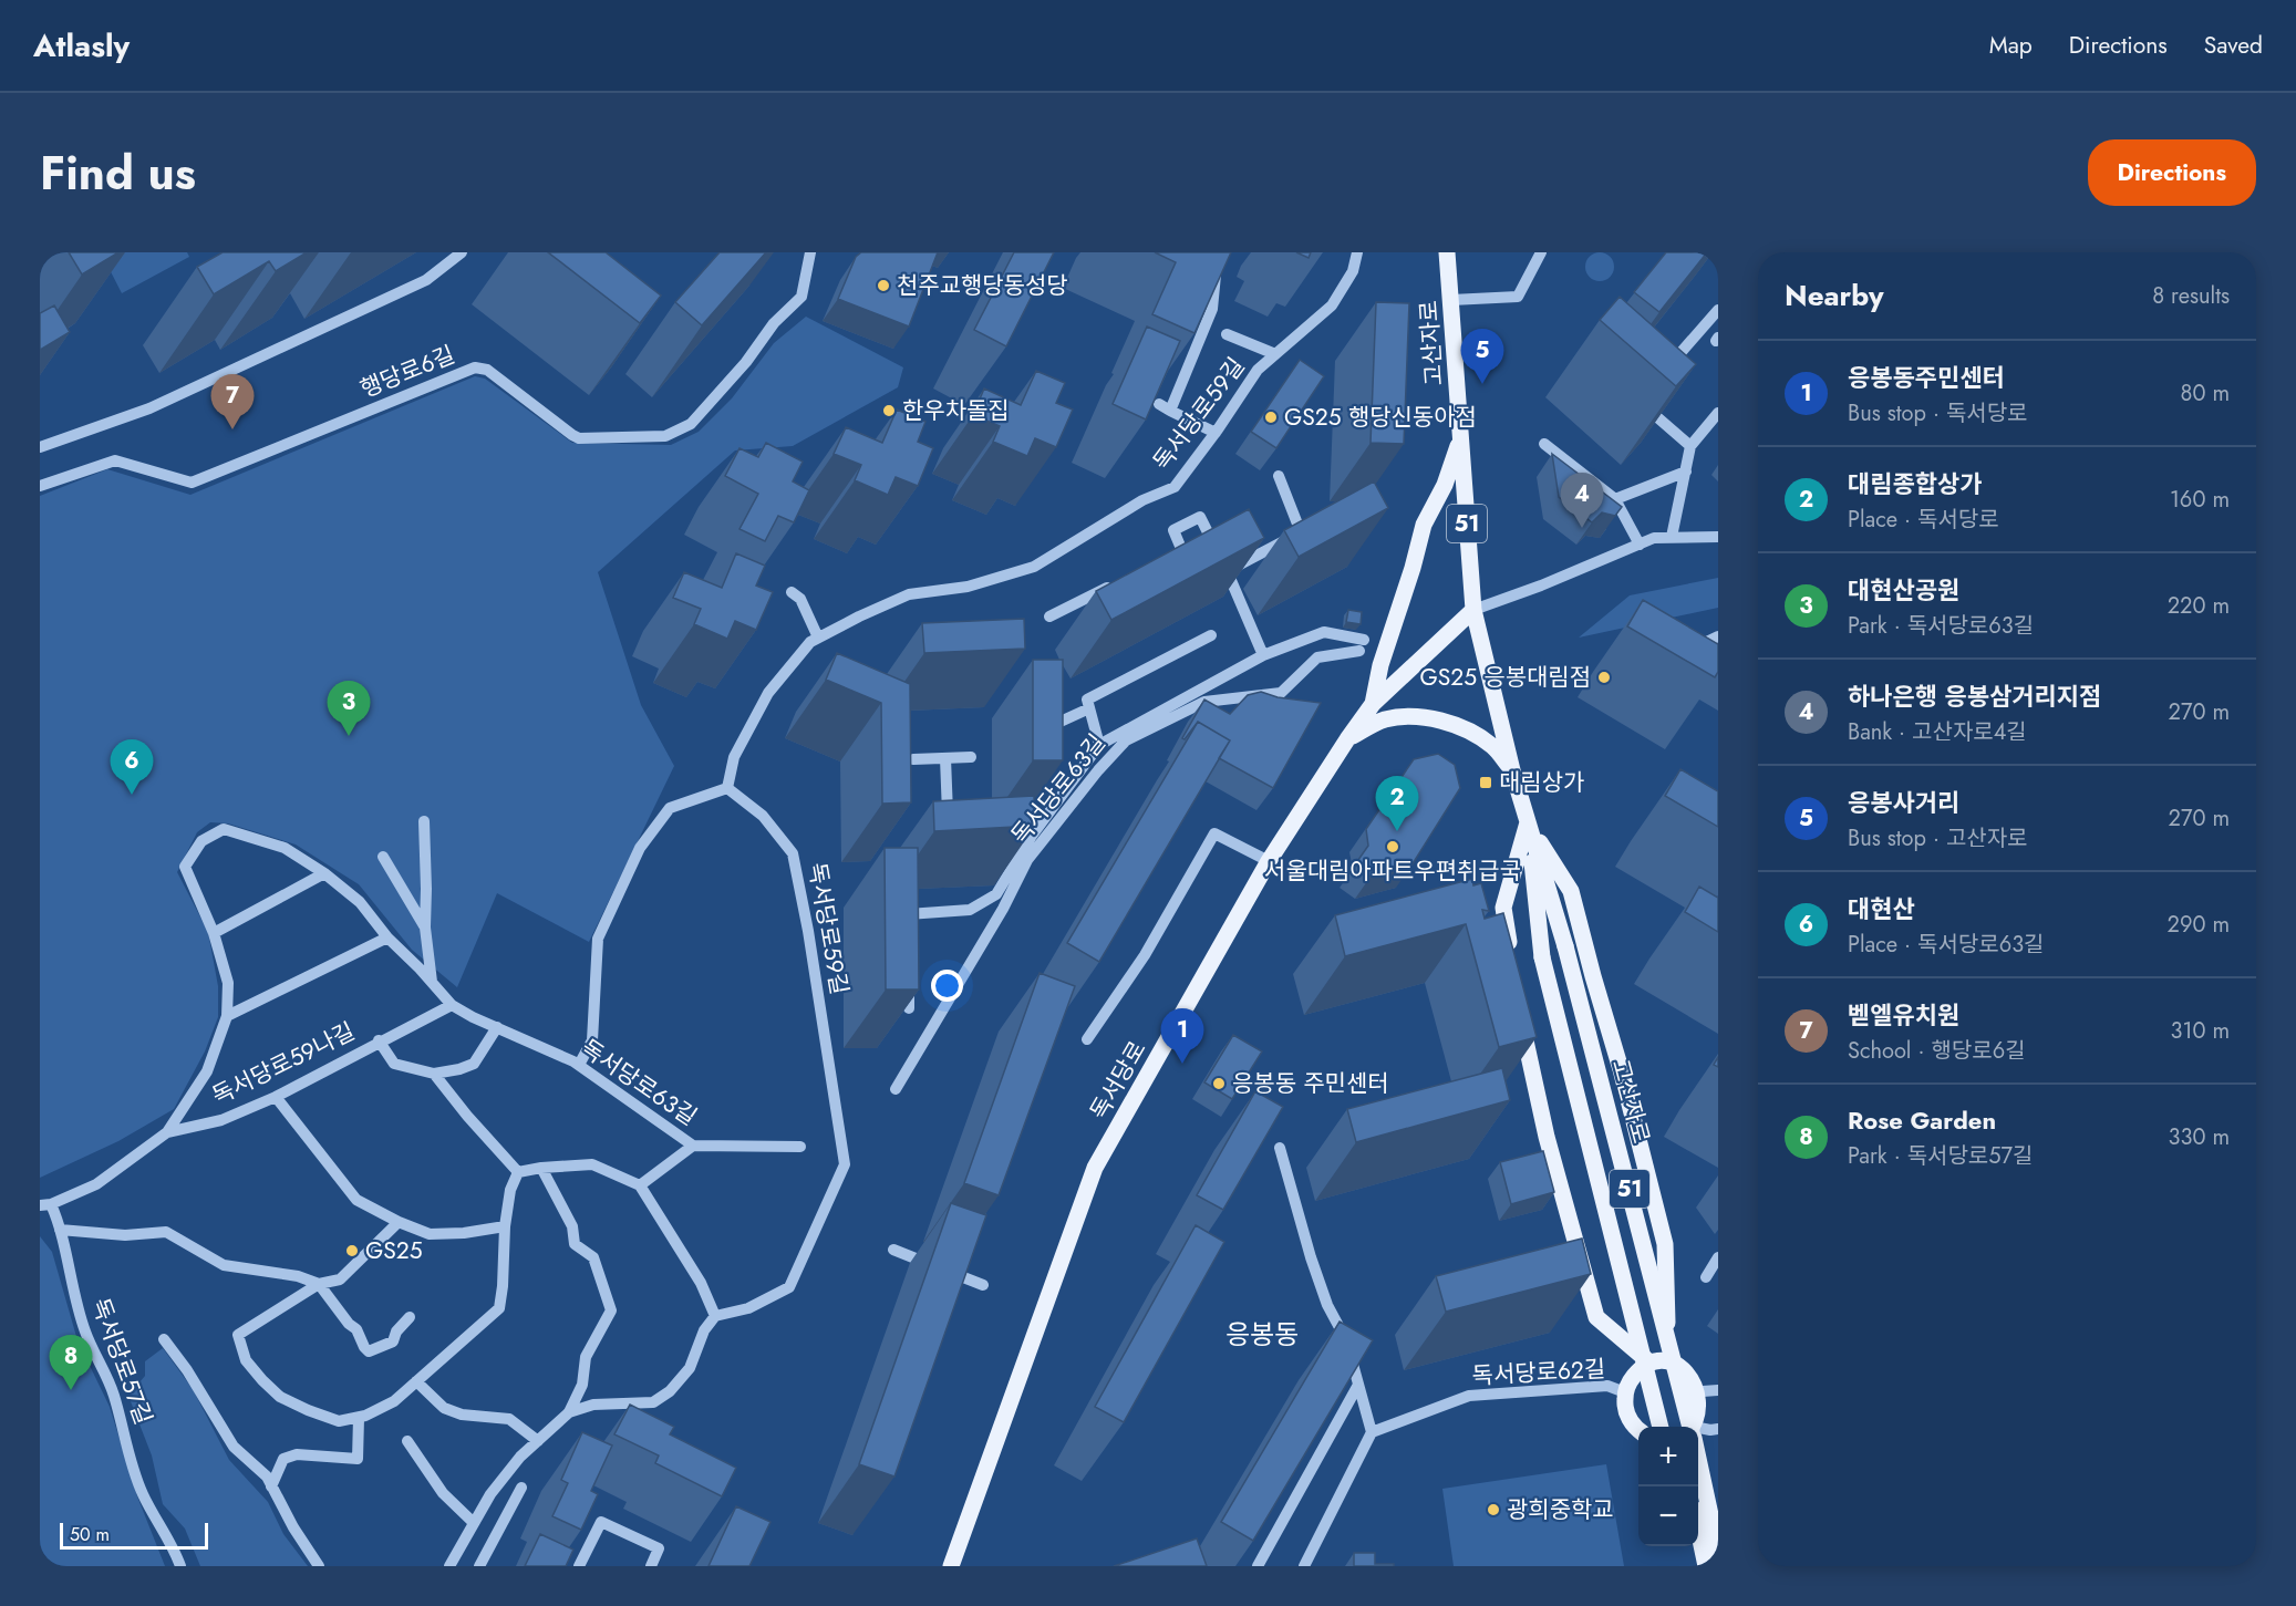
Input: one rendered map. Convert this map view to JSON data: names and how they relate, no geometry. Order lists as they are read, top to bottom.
{
  "streets": {
    "main road": ["고산자로", "51", "독서당로"],
    "street": [
      "행당로6길",
      "독서당로59길",
      "독서당로63길",
      "독서당로59나길",
      "독서당로57길",
      "독서당로62길"
    ]
  },
  "crossings": [
    ["고산자로", "독서당로"],
    ["독서당로63길", "독서당로59나길"],
    ["독서당로63길", "독서당로57길"]
  ],
  "districts": ["응봉동"],
  "places": {
    "other": [
      "천주교행당동성당",
      "한우차돌집",
      "GS25 행당신동아점",
      "GS25 응봉대림점",
      "서울대림아파트우편취급국",
      "응봉동 주민센터",
      "GS25",
      "광희중학교"
    ],
    "transit": ["대림상가"]
  },
  "scale_bar": "50 m",
  "page": {
    "header": "Atlasly",
    "nav": ["Map", "Directions", "Saved"],
    "title": "Find us",
    "buttons": "Directions",
    "heading": ["Nearby", "8 results"],
    "pins": [
      "5",
      "7",
      "4",
      "3",
      "6",
      "2",
      "1",
      "8"
    ],
    "list": [
      {
        "mark": "1",
        "name": "응봉동주민센터",
        "note": "Bus stop · 독서당로",
        "value": "80 m"
      },
      {
        "mark": "2",
        "name": "대림종합상가",
        "note": "Place · 독서당로",
        "value": "160 m"
      },
      {
        "mark": "3",
        "name": "대현산공원",
        "note": "Park · 독서당로63길",
        "value": "220 m"
      },
      {
        "mark": "4",
        "name": "하나은행 응봉삼거리지점",
        "note": "Bank · 고산자로4길",
        "value": "270 m"
      },
      {
        "mark": "5",
        "name": "응봉사거리",
        "note": "Bus stop · 고산자로",
        "value": "270 m"
      },
      {
        "mark": "6",
        "name": "대현산",
        "note": "Place · 독서당로63길",
        "value": "290 m"
      },
      {
        "mark": "7",
        "name": "벧엘유치원",
        "note": "School · 행당로6길",
        "value": "310 m"
      },
      {
        "mark": "8",
        "name": "Rose Garden",
        "note": "Park · 독서당로57길",
        "value": "330 m"
      }
    ],
    "map_buttons": ["+", "−"],
    "scale": "50 m"
  }
}
